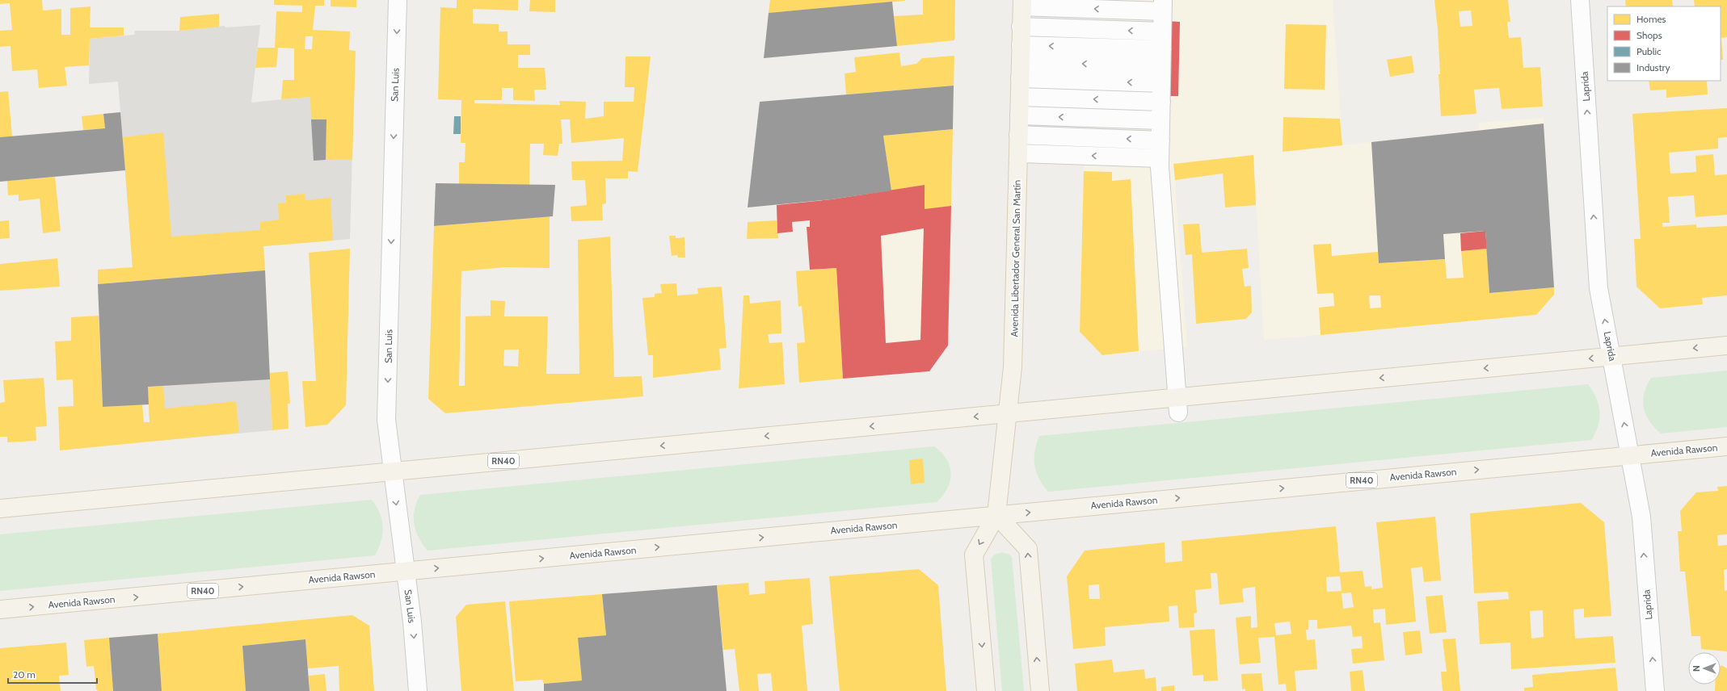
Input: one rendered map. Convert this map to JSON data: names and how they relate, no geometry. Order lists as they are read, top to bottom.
{
  "streets": {
    "main road": ["Avenida Libertador General San Martín", "Avenida Rawson", "RN40"],
    "street": ["San Luis", "Laprida"]
  },
  "crossings": [
    ["San Luis", "Avenida Rawson"],
    ["San Luis", "RN40"],
    ["Laprida", "Avenida Rawson"],
    ["Laprida", "RN40"],
    ["Avenida Libertador General San Martín", "Avenida Rawson"],
    ["Avenida Libertador General San Martín", "RN40"]
  ],
  "one_way": ["San Luis", "Laprida"],
  "legend": [
    "Homes",
    "Shops",
    "Public",
    "Industry"
  ],
  "scale_bar": "20 m",
  "north": "left"
}
